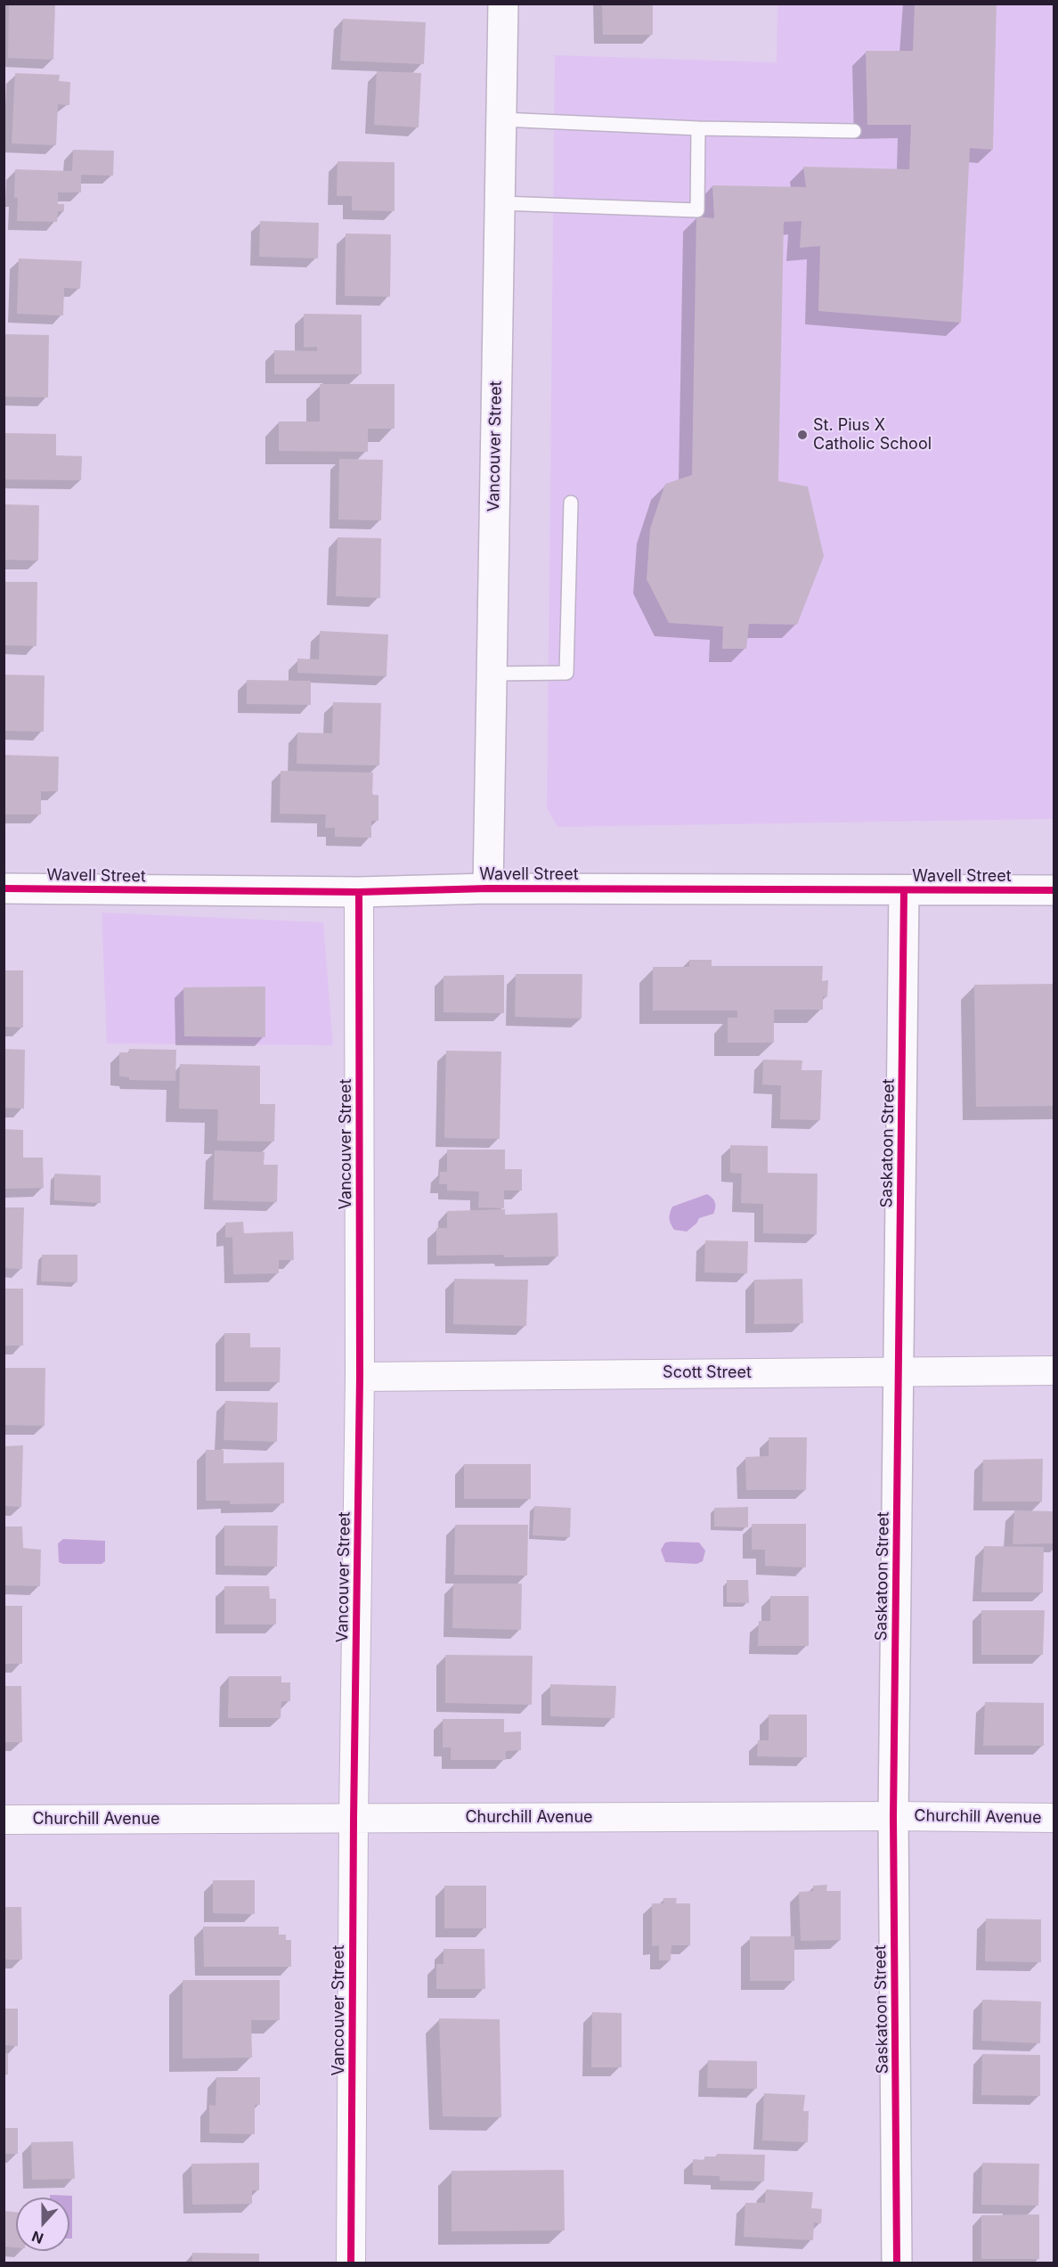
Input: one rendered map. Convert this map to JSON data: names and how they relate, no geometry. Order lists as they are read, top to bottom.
{
  "streets": {
    "street": [
      "Vancouver Street",
      "Wavell Street",
      "Saskatoon Street",
      "Scott Street",
      "Churchill Avenue"
    ]
  },
  "crossings": [
    ["Vancouver Street", "Wavell Street"],
    ["Vancouver Street", "Scott Street"],
    ["Vancouver Street", "Churchill Avenue"],
    ["Wavell Street", "Saskatoon Street"],
    ["Saskatoon Street", "Scott Street"],
    ["Saskatoon Street", "Churchill Avenue"]
  ],
  "places": ["St. Pius X Catholic School"],
  "north": "bottom"
}
